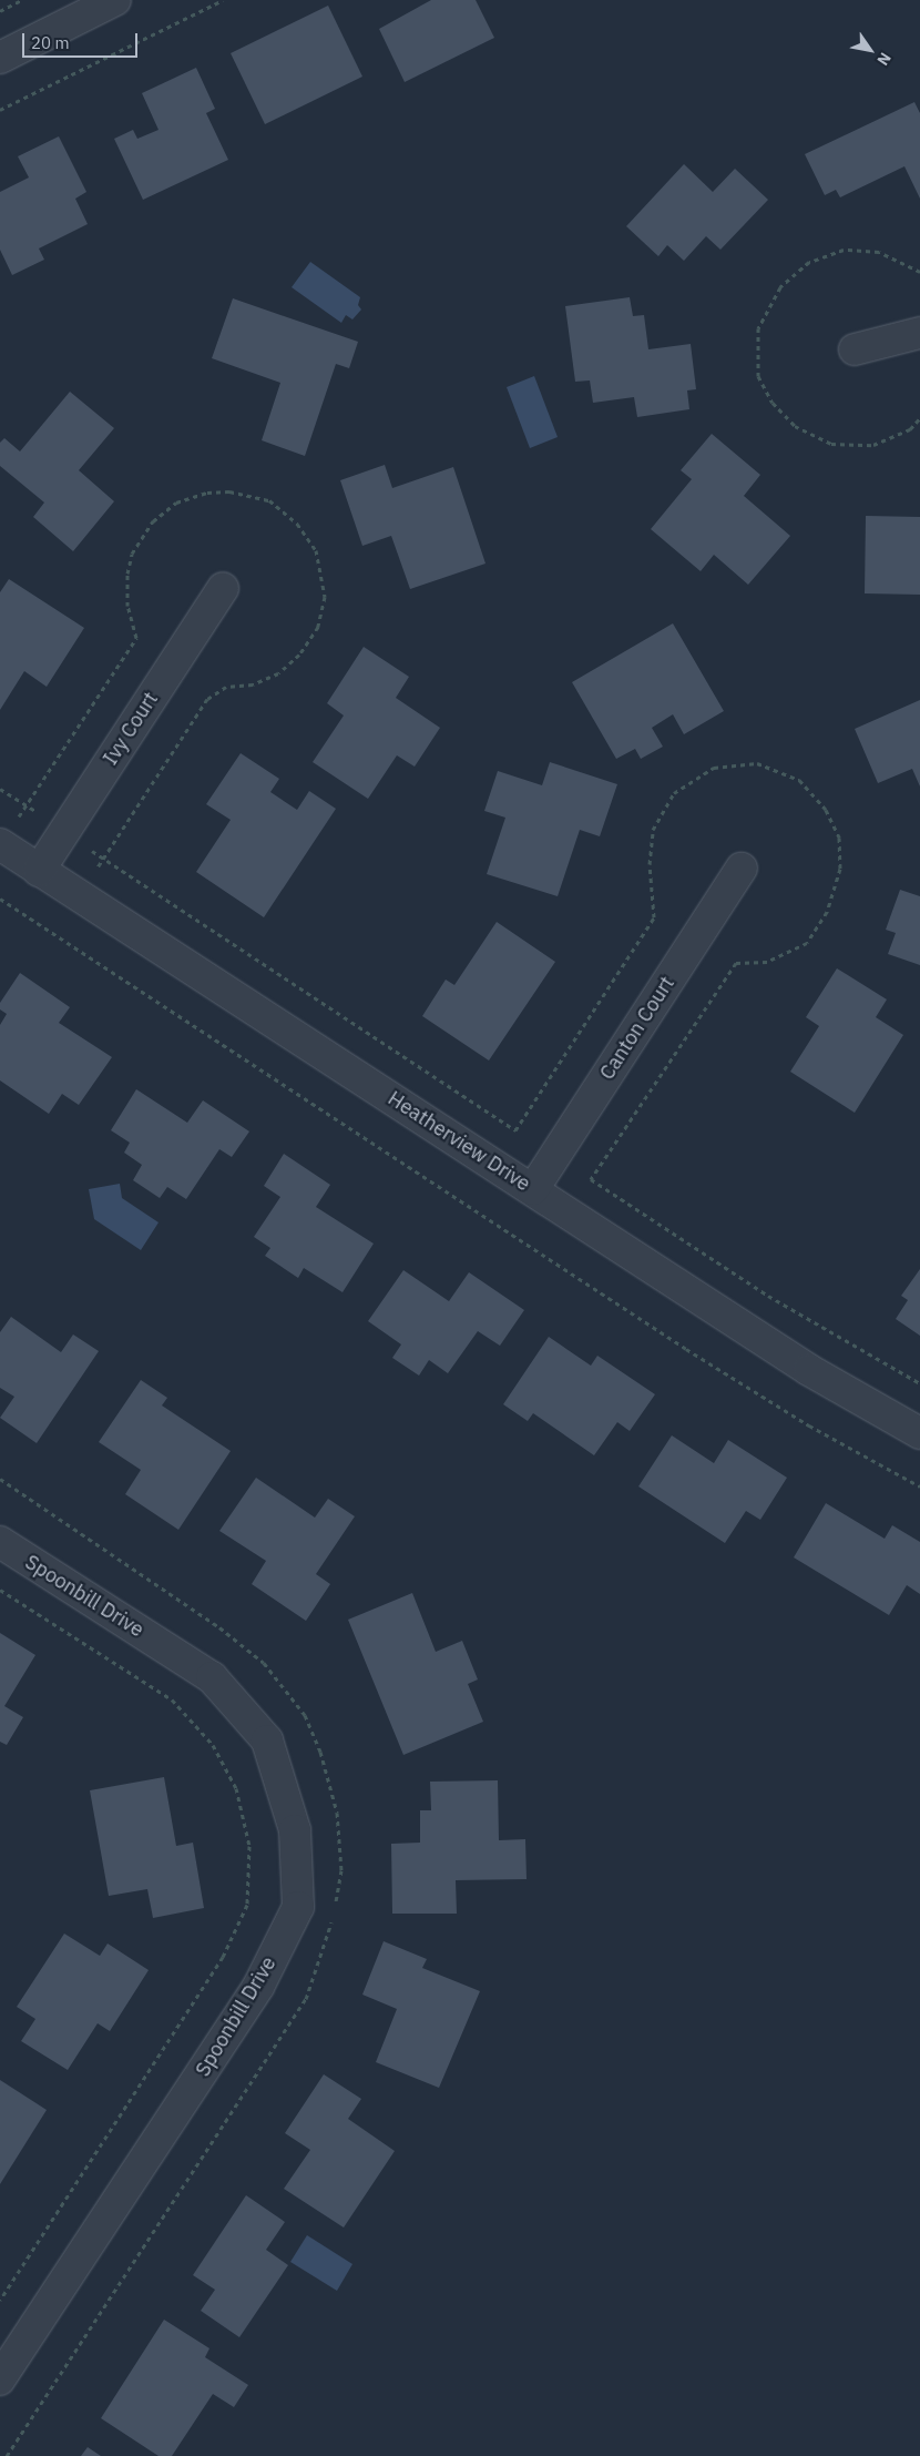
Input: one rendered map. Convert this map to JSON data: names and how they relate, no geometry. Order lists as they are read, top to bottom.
{
  "streets": {
    "street": [
      "Ivy Court",
      "Canton Court",
      "Heatherview Drive",
      "Spoonbill Drive"
    ]
  },
  "crossings": [
    ["Ivy Court", "Heatherview Drive"],
    ["Canton Court", "Heatherview Drive"]
  ],
  "scale_bar": "20 m",
  "north": "bottom right"
}
